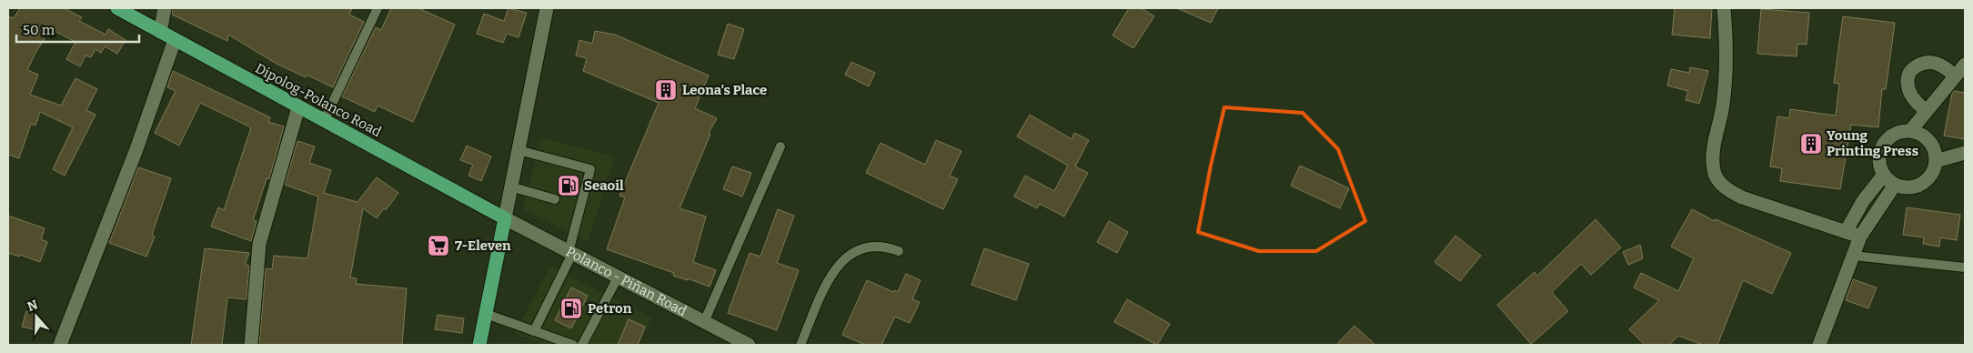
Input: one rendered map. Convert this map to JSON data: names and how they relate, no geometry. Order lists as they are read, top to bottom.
{
  "streets": {
    "highway": ["Dipolog-Polanco Road"],
    "street": ["Polanco - Piñan Road"]
  },
  "crossings": [
    ["Dipolog-Polanco Road", "Polanco - Piñan Road"]
  ],
  "places": {
    "building": ["Leona's Place", "Young Printing Press"],
    "fuel station": ["Seaoil", "Petron"],
    "supermarket": ["7-Eleven"]
  },
  "scale_bar": "50 m",
  "north": "top"
}
